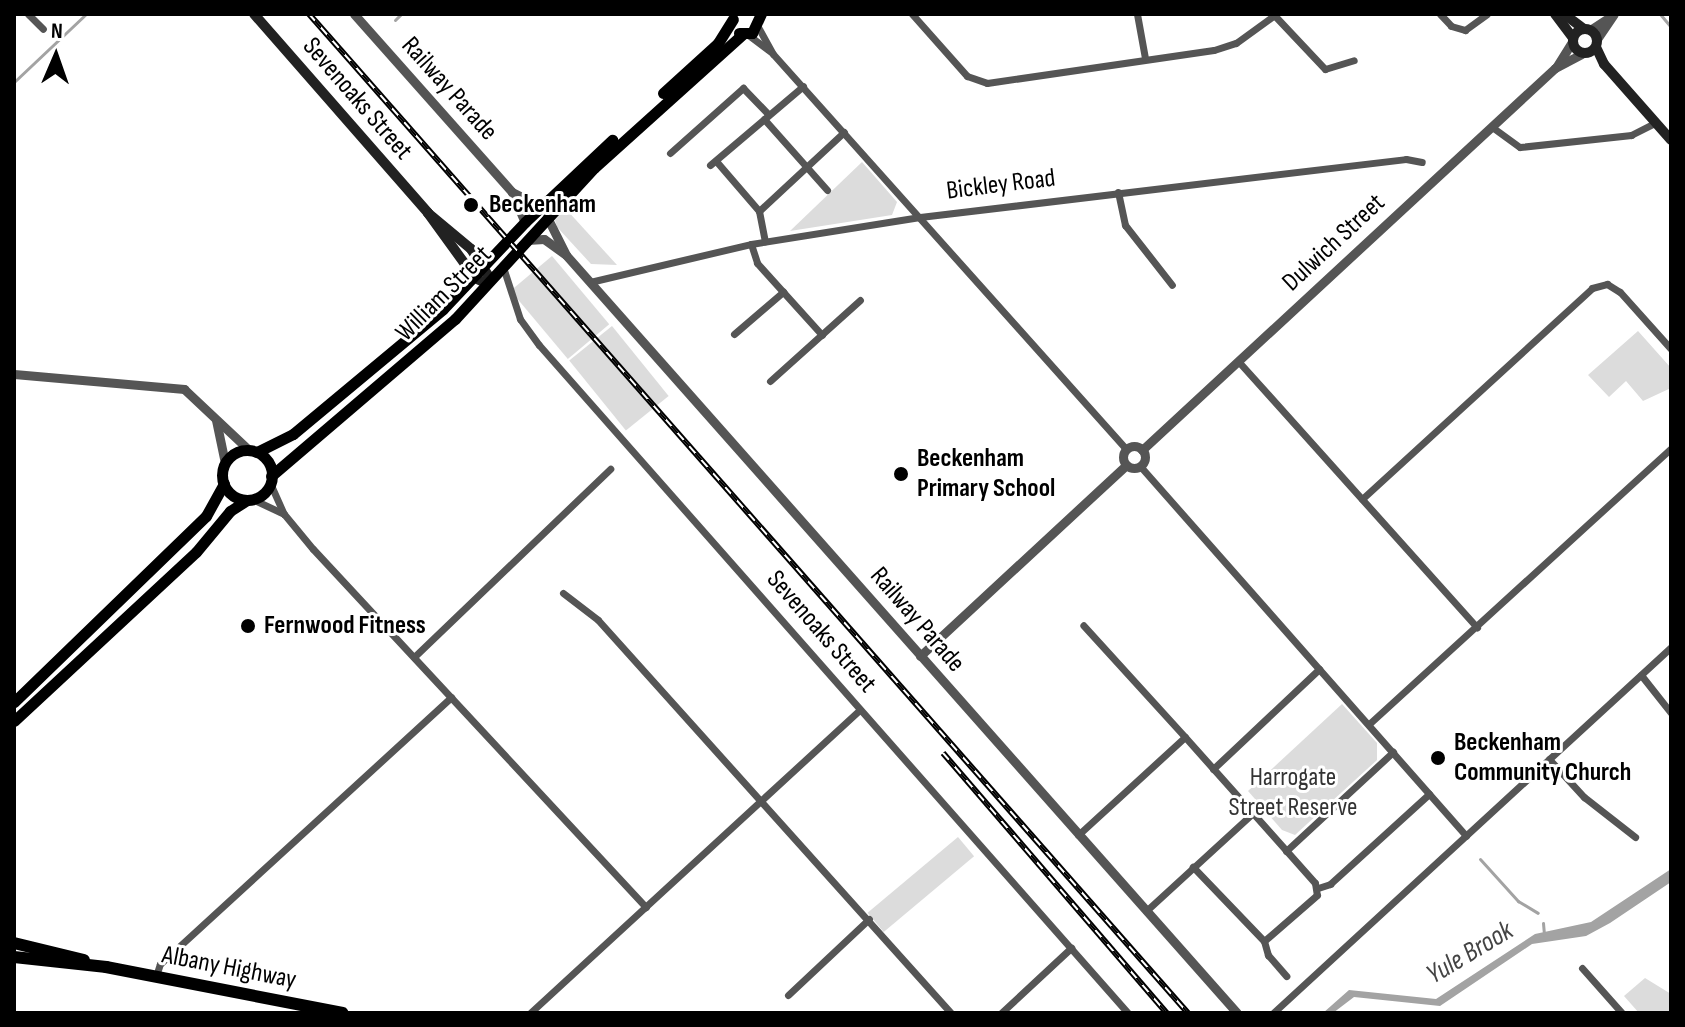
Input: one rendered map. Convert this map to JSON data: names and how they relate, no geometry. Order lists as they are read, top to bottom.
{
  "streets": {
    "highway": ["Albany Highway"],
    "main road": ["Sevenoaks Street", "William Street"],
    "street": ["Railway Parade", "Bickley Road", "Dulwich Street"]
  },
  "crossings": [
    ["Railway Parade", "Bickley Road"],
    ["Railway Parade", "William Street"],
    ["Sevenoaks Street", "William Street"]
  ],
  "water": ["Yule Brook"],
  "parks": ["Harrogate Street Reserve"],
  "places": [
    "Beckenham",
    "Beckenham Primary School",
    "Fernwood Fitness",
    "Beckenham Community Church"
  ],
  "north": "top"
}
